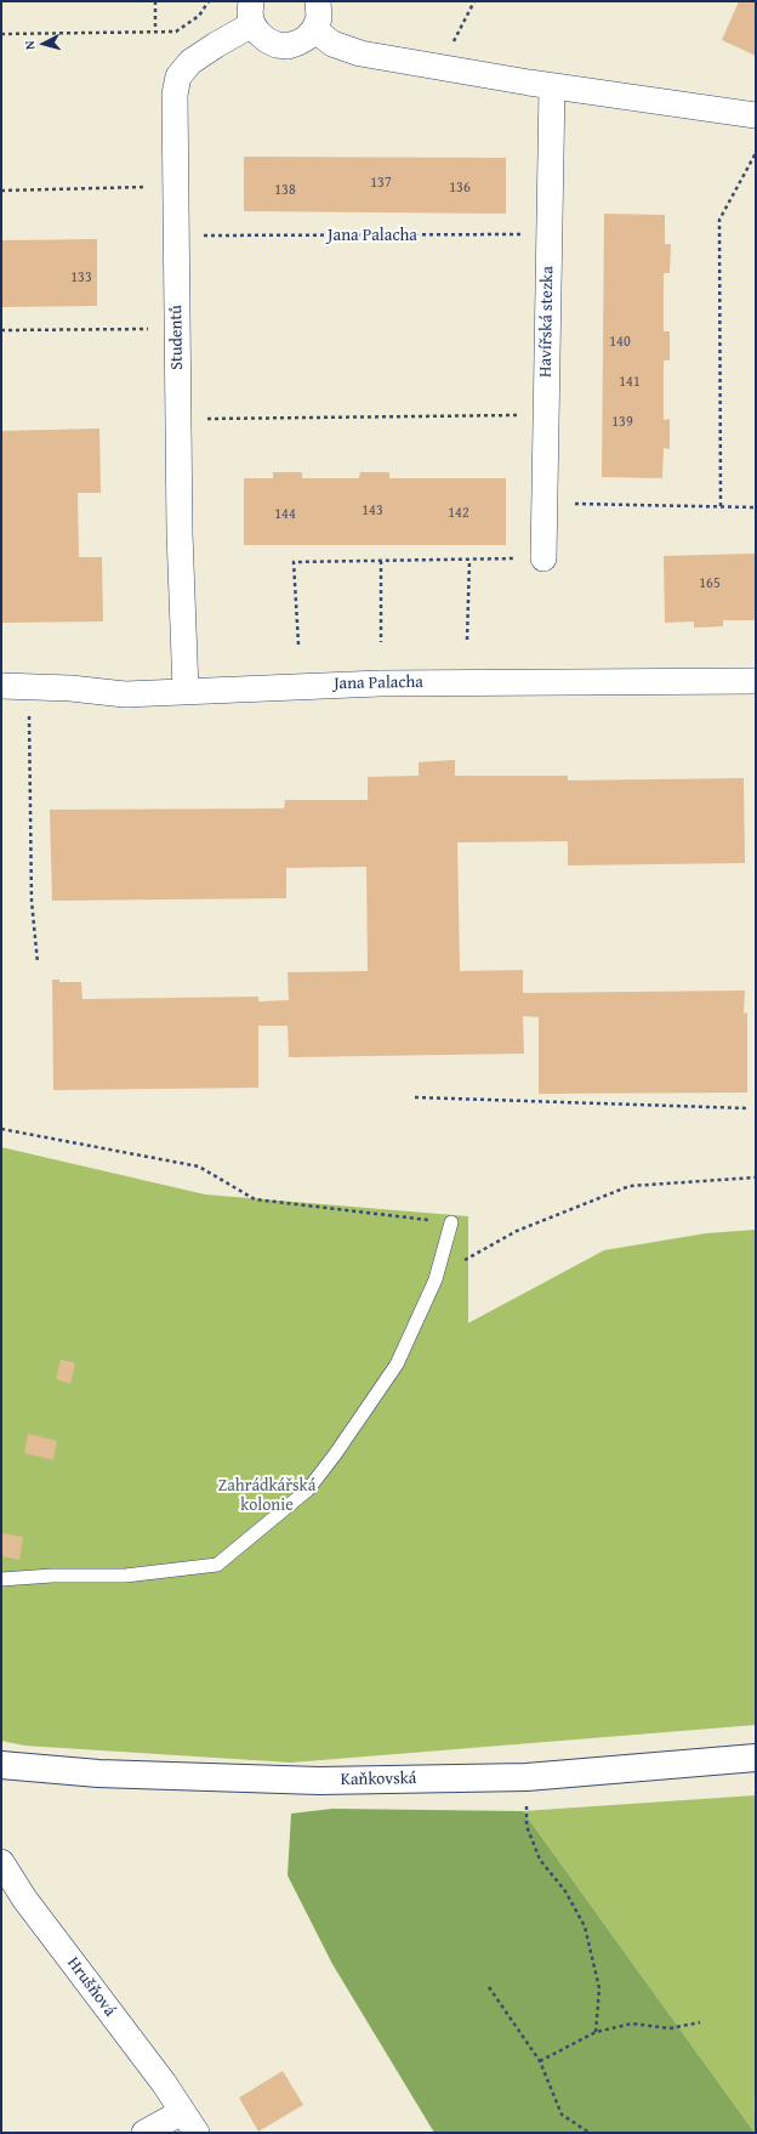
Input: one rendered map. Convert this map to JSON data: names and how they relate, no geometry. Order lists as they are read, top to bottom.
{
  "streets": {
    "street": [
      "Jana Palacha",
      "Havířská stezka",
      "Studentů",
      "Kaňkovská",
      "Hrušňová"
    ]
  },
  "crossings": [
    ["Jana Palacha", "Havířská stezka"],
    ["Jana Palacha", "Studentů"]
  ],
  "parks": ["Zahrádkářská kolonie"],
  "house_numbers": [
    "137",
    "136",
    "138",
    "133",
    "140",
    "141",
    "139",
    "143",
    "142",
    "144",
    "165"
  ],
  "north": "left"
}
